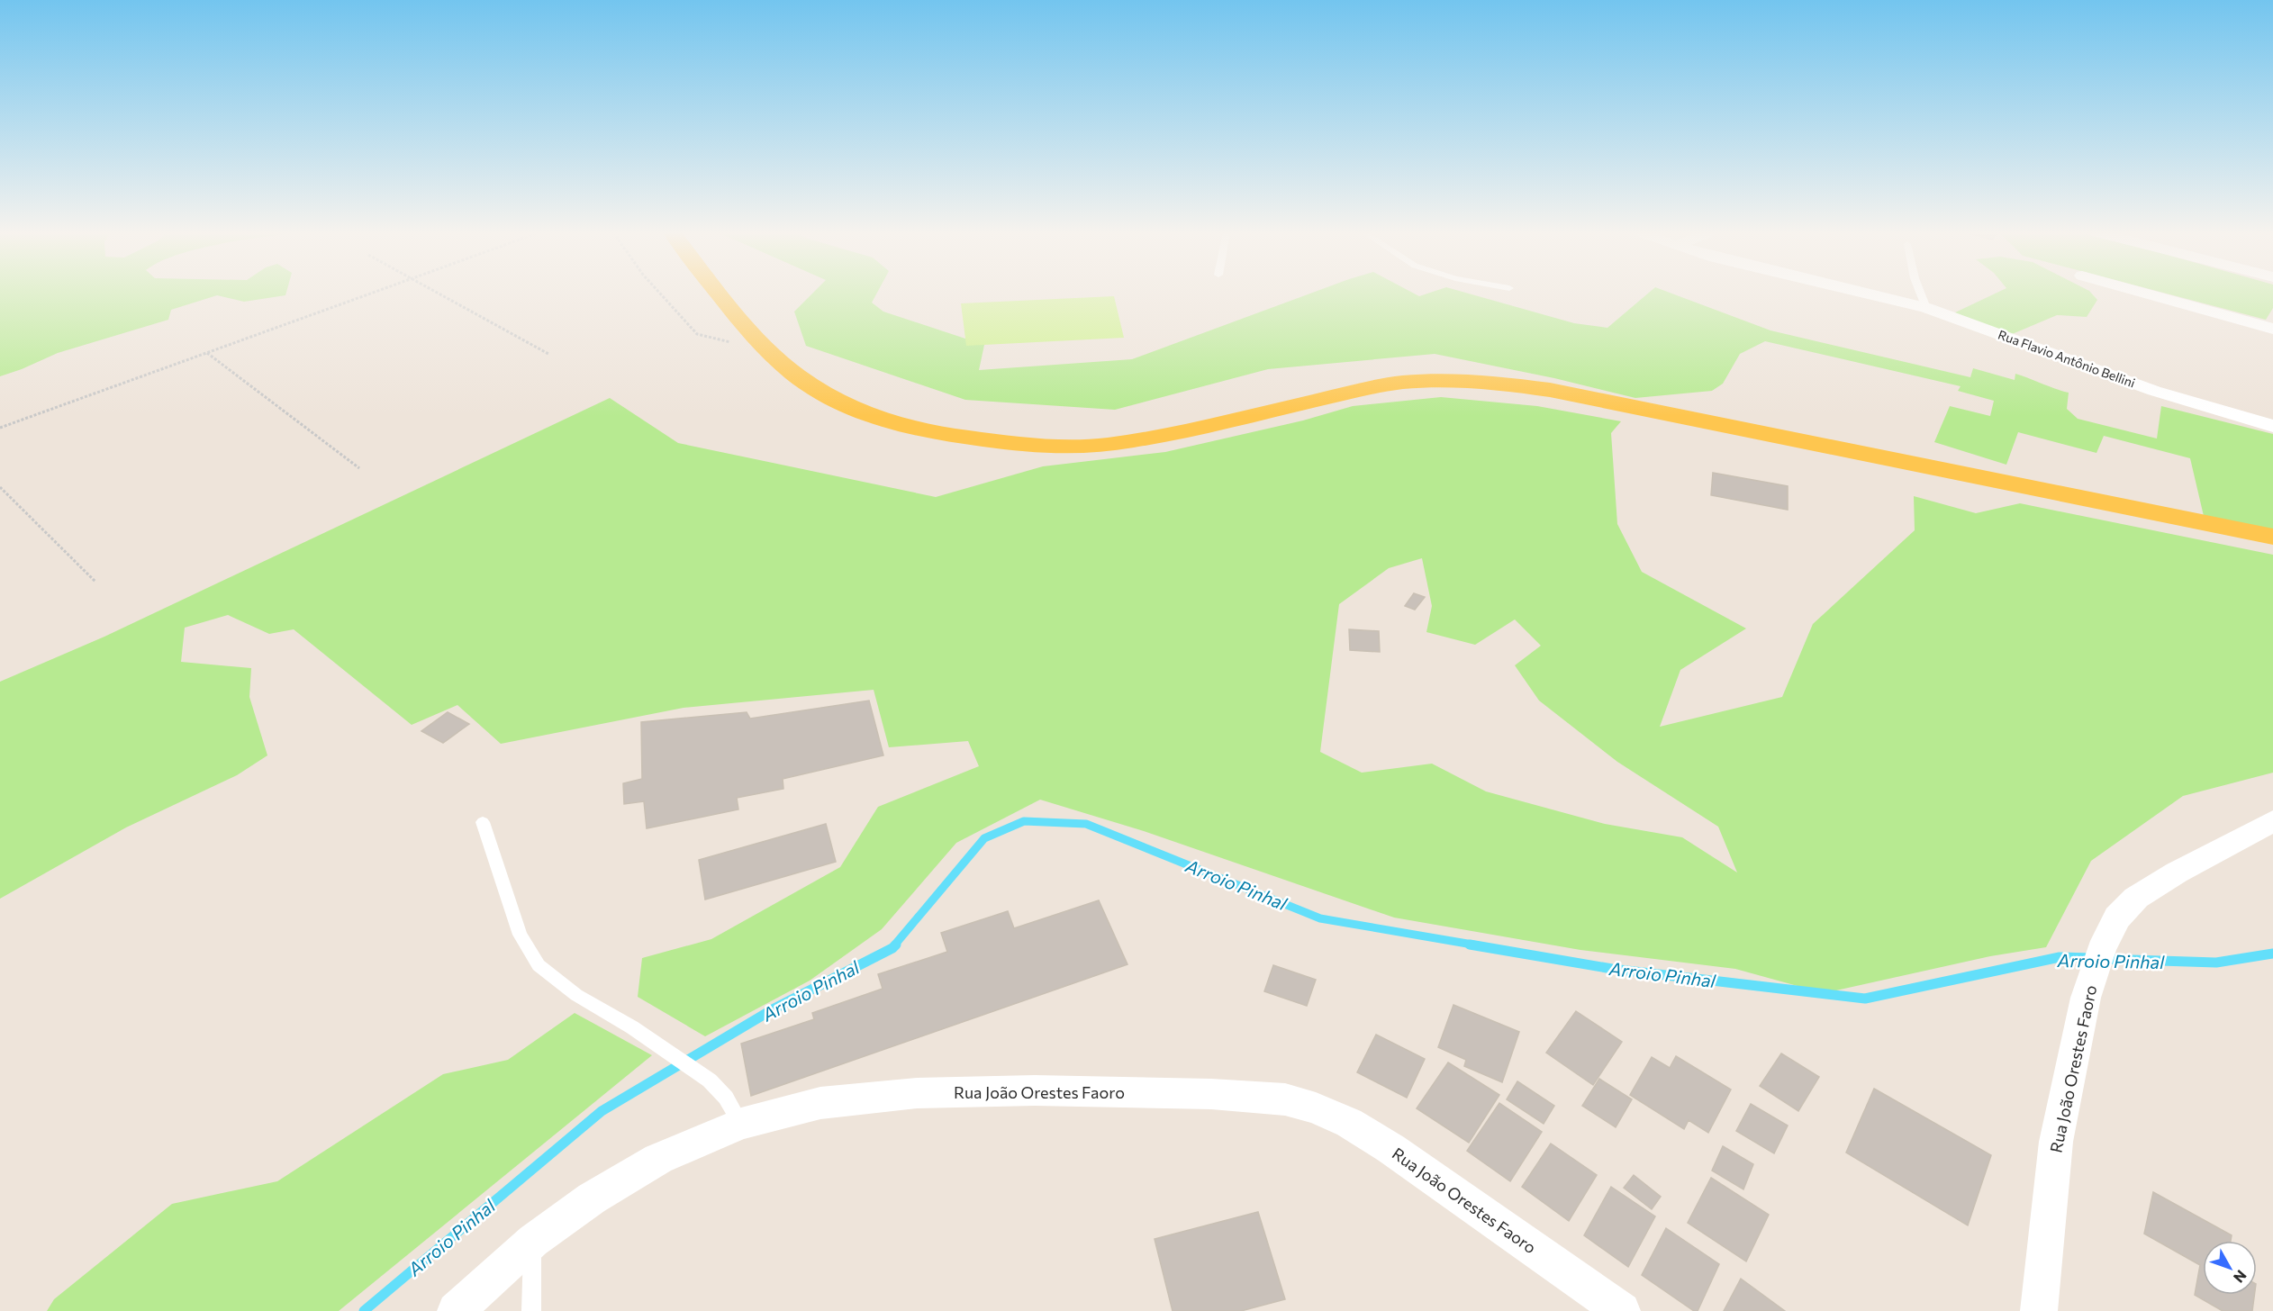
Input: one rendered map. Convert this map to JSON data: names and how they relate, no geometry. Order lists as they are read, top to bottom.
{
  "streets": {
    "street": ["Rua Flavio Antônio Bellini", "Rua João Orestes Faoro"]
  },
  "water": ["Arroio Pinhal"],
  "north": "bottom right"
}
